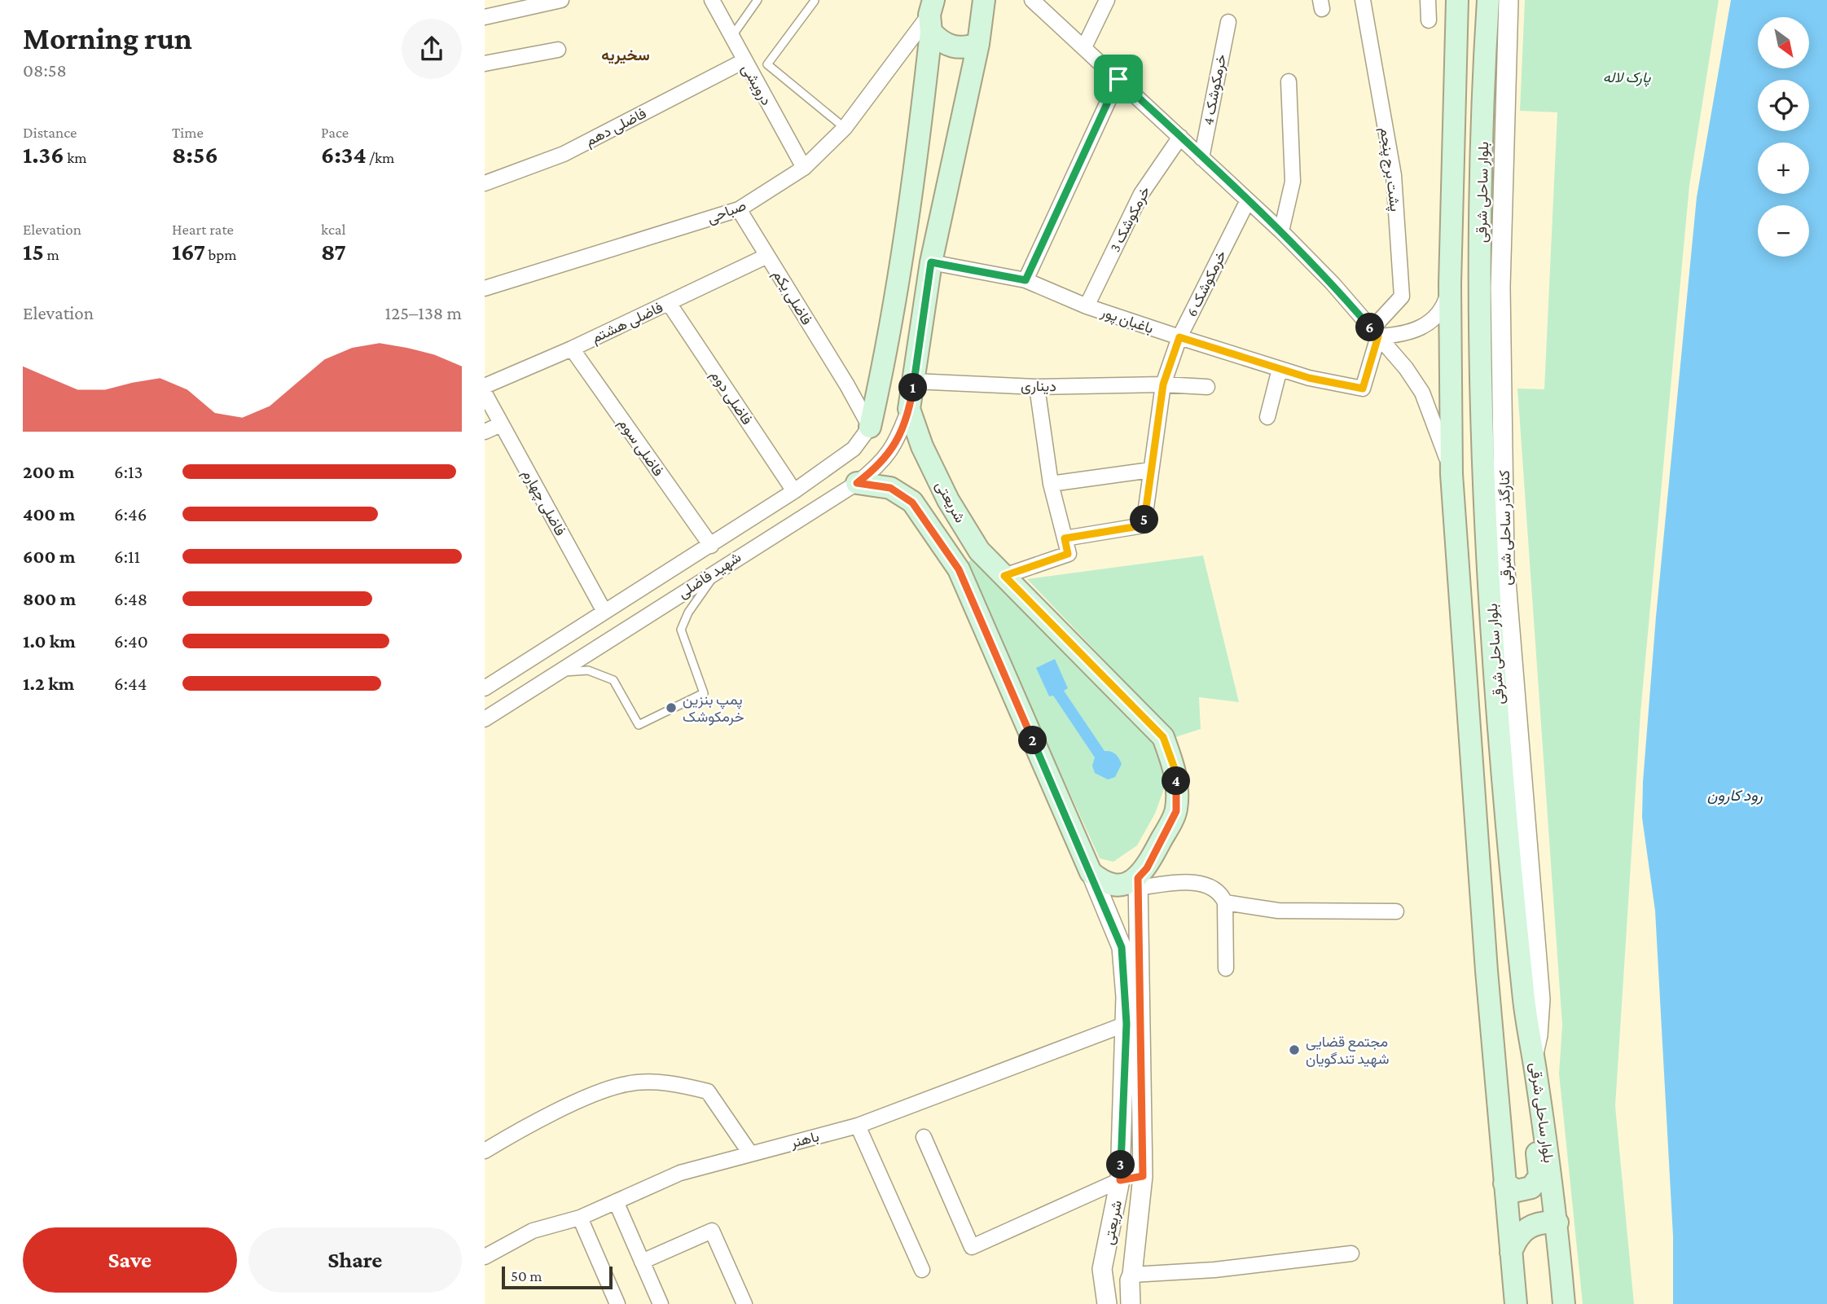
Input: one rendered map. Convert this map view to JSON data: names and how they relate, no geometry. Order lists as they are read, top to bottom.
{
  "streets": {
    "main road": ["بلوار ساحلی شرقی", "شریعتی"],
    "street": [
      "درویشی",
      "خرمکوشک 4",
      "فاضلی دهم",
      "پشت برج پنجم",
      "صباحی",
      "خرمکوشک 3",
      "خرمکوشک 6",
      "فاضلی یکم",
      "باغبان پور",
      "فاضلی هشتم",
      "دیناری",
      "فاضلی دوم",
      "فاضلی سوم",
      "فاضلی چهارم",
      "کنارگذر ساحلی شرقی",
      "شهید فاضلی",
      "باهنر"
    ]
  },
  "crossings": [
    ["درویشی", "فاضلی دهم"],
    ["درویشی", "صباحی"],
    ["پشت برج پنجم", "باغبان پور"],
    ["بلوار ساحلی شرقی", "کنارگذر ساحلی شرقی"],
    ["صباحی", "فاضلی یکم"],
    ["خرمکوشک 3", "باغبان پور"],
    ["خرمکوشک 6", "باغبان پور"],
    ["خرمکوشک 6", "دیناری"],
    ["فاضلی یکم", "فاضلی هشتم"],
    ["فاضلی یکم", "شهید فاضلی"],
    ["باغبان پور", "شریعتی"],
    ["فاضلی هشتم", "فاضلی دوم"],
    ["فاضلی هشتم", "فاضلی سوم"],
    ["دیناری", "شریعتی"],
    ["فاضلی دوم", "شهید فاضلی"],
    ["فاضلی سوم", "شهید فاضلی"],
    ["شریعتی", "شهید فاضلی"],
    ["شریعتی", "باهنر"],
    ["فاضلی چهارم", "شهید فاضلی"]
  ],
  "districts": ["سخیریه"],
  "water": ["رود کارون"],
  "parks": ["پارک لاله"],
  "places": ["پمپ بنزین خرمکوشک", "مجتمع قضایی شهید تندگویان"],
  "scale_bar": "50 m",
  "north": "bottom right",
  "page": {
    "heading": ["Morning run", "08:58"],
    "map_buttons": ["+", "−"],
    "stats": [
      ["Distance", "1.36 km"],
      ["Time", "8:56"],
      ["Pace", "6:34 /km"],
      ["Elevation", "15 m"],
      ["Heart rate", "167 bpm"],
      ["kcal", "87"]
    ],
    "chart": ["Elevation", "125–138 m"],
    "pins": [
      "6",
      "1",
      "5",
      "2",
      "4",
      "3"
    ],
    "list": [
      {
        "name": "200 m",
        "note": "6:13"
      },
      {
        "name": "400 m",
        "note": "6:46"
      },
      {
        "name": "600 m",
        "note": "6:11"
      },
      {
        "name": "800 m",
        "note": "6:48"
      },
      {
        "name": "1.0 km",
        "note": "6:40"
      },
      {
        "name": "1.2 km",
        "note": "6:44"
      }
    ],
    "buttons": ["Save", "Share"],
    "scale": "50 m"
  }
}
